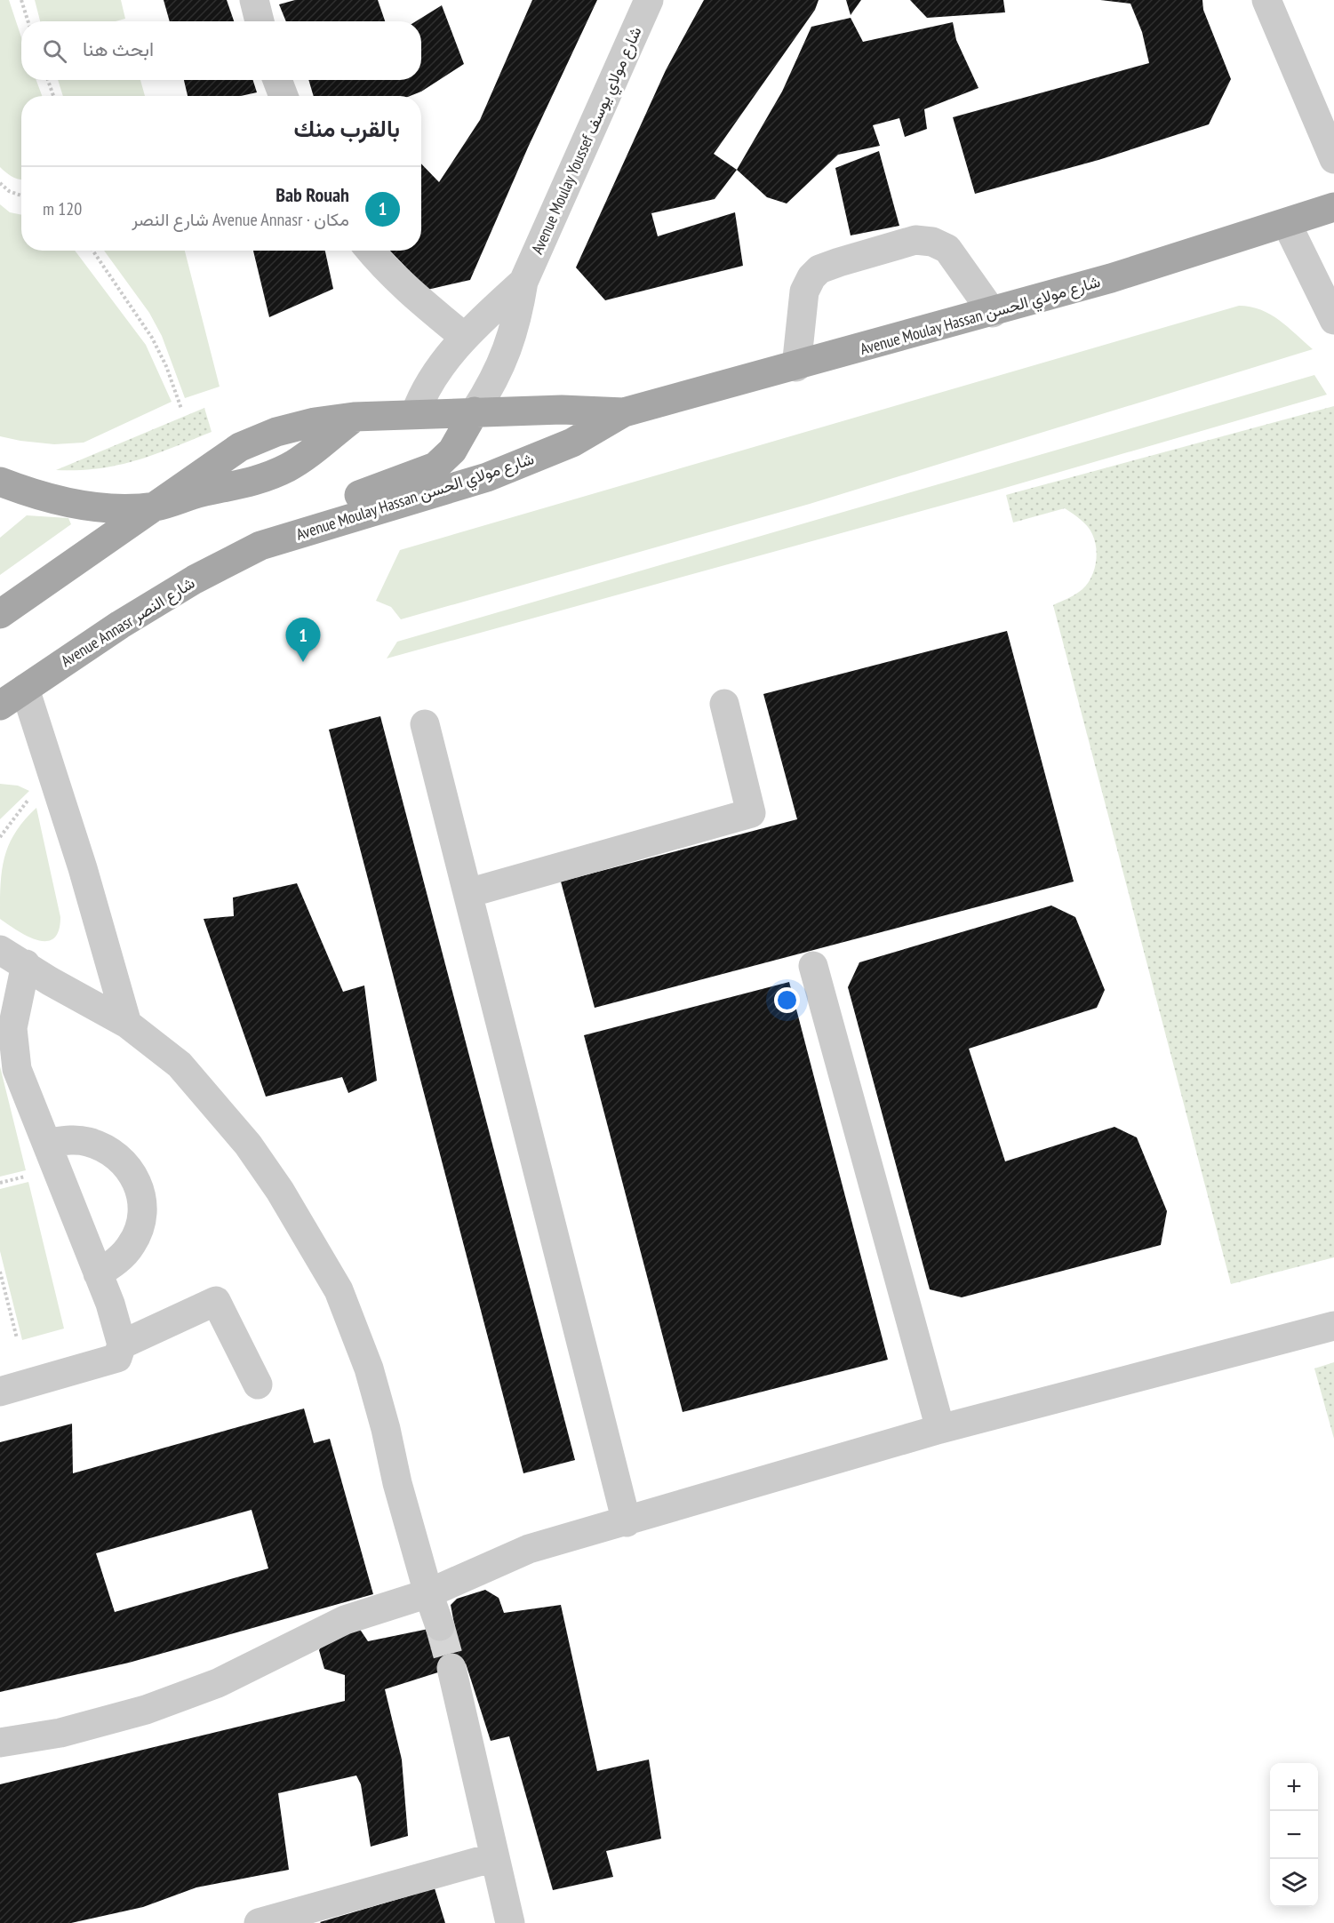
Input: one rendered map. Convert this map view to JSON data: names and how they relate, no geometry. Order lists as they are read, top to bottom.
{
  "streets": {
    "main road": ["Avenue Moulay Hassan شارع مولاي الحسن", "Avenue Annasr شارع النصر"],
    "street": ["Avenue Moulay Youssef شارع مولاي يوسف"]
  },
  "crossings": [
    ["Avenue Moulay Youssef شارع مولاي يوسف", "Avenue Moulay Hassan شارع مولاي الحسن"],
    ["Avenue Moulay Hassan شارع مولاي الحسن", "Avenue Annasr شارع النصر"]
  ],
  "page": {
    "search": "ابحث هنا",
    "heading": "بالقرب منك",
    "list": [
      {
        "mark": "1",
        "name": "Bab Rouah",
        "note": "مكان · Avenue Annasr شارع النصر",
        "value": "120 m"
      }
    ],
    "pins": "1",
    "map_buttons": ["+", "−"]
  }
}
